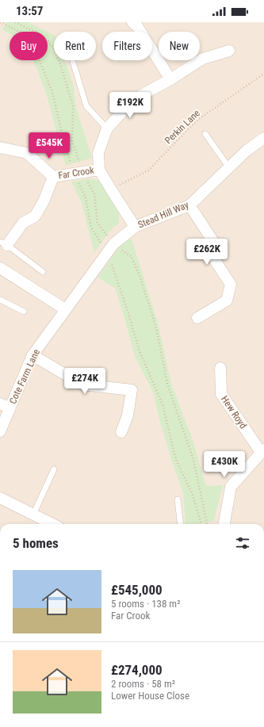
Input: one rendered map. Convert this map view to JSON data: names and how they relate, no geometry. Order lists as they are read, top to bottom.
{
  "streets": {
    "street": [
      "Far Crook",
      "Stead Hill Way",
      "Cote Farm Lane",
      "Hew Royd"
    ],
    "path": ["Perkin Lane"]
  },
  "crossings": [
    ["Stead Hill Way", "Cote Farm Lane"]
  ],
  "page": {
    "status": "13:57",
    "chip": [
      "Buy",
      "Rent",
      "Filters",
      "New"
    ],
    "price": [
      "£192K",
      "£545K",
      "£262K",
      "£274K",
      "£430K"
    ],
    "heading": "5 homes",
    "list": [
      {
        "name": "£545,000",
        "note": "5 rooms · 138 m² · Far Crook"
      },
      {
        "name": "£274,000",
        "note": "2 rooms · 58 m² · Lower House Close"
      }
    ]
  }
}
